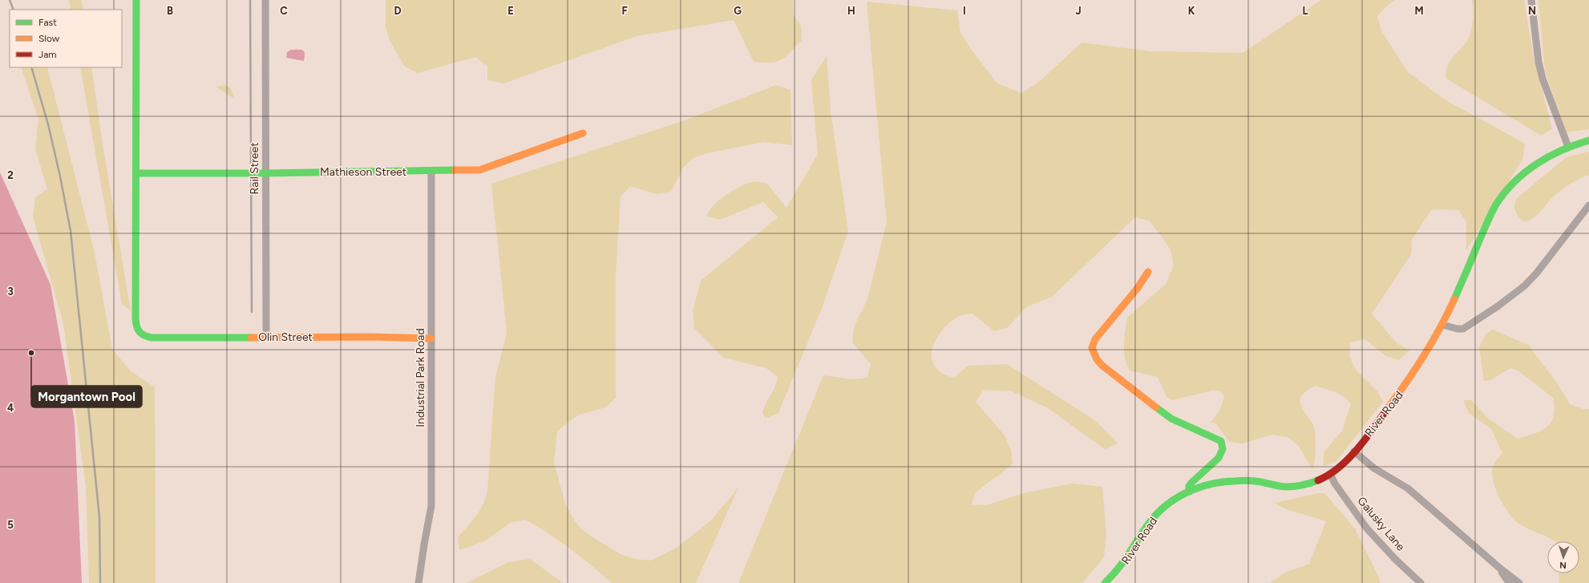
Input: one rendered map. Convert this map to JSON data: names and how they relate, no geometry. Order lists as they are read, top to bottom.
{
  "streets": {
    "street": [
      "Rail Street",
      "Mathieson Street",
      "Olin Street",
      "Industrial Park Road",
      "River Road",
      "Galusky Lane"
    ]
  },
  "crossings": [
    ["Rail Street", "Mathieson Street"],
    ["Rail Street", "Olin Street"],
    ["Mathieson Street", "Olin Street"],
    ["Mathieson Street", "Industrial Park Road"],
    ["Olin Street", "Industrial Park Road"],
    ["River Road", "Galusky Lane"]
  ],
  "places": ["Morgantown Pool"],
  "legend": ["Fast", "Slow", "Jam"],
  "north": "bottom",
  "grid": {
    "columns": [
      "B",
      "C",
      "D",
      "E",
      "F",
      "G",
      "H",
      "I",
      "J",
      "K",
      "L",
      "M",
      "N"
    ],
    "rows": [
      "2",
      "3",
      "4",
      "5"
    ]
  }
}
